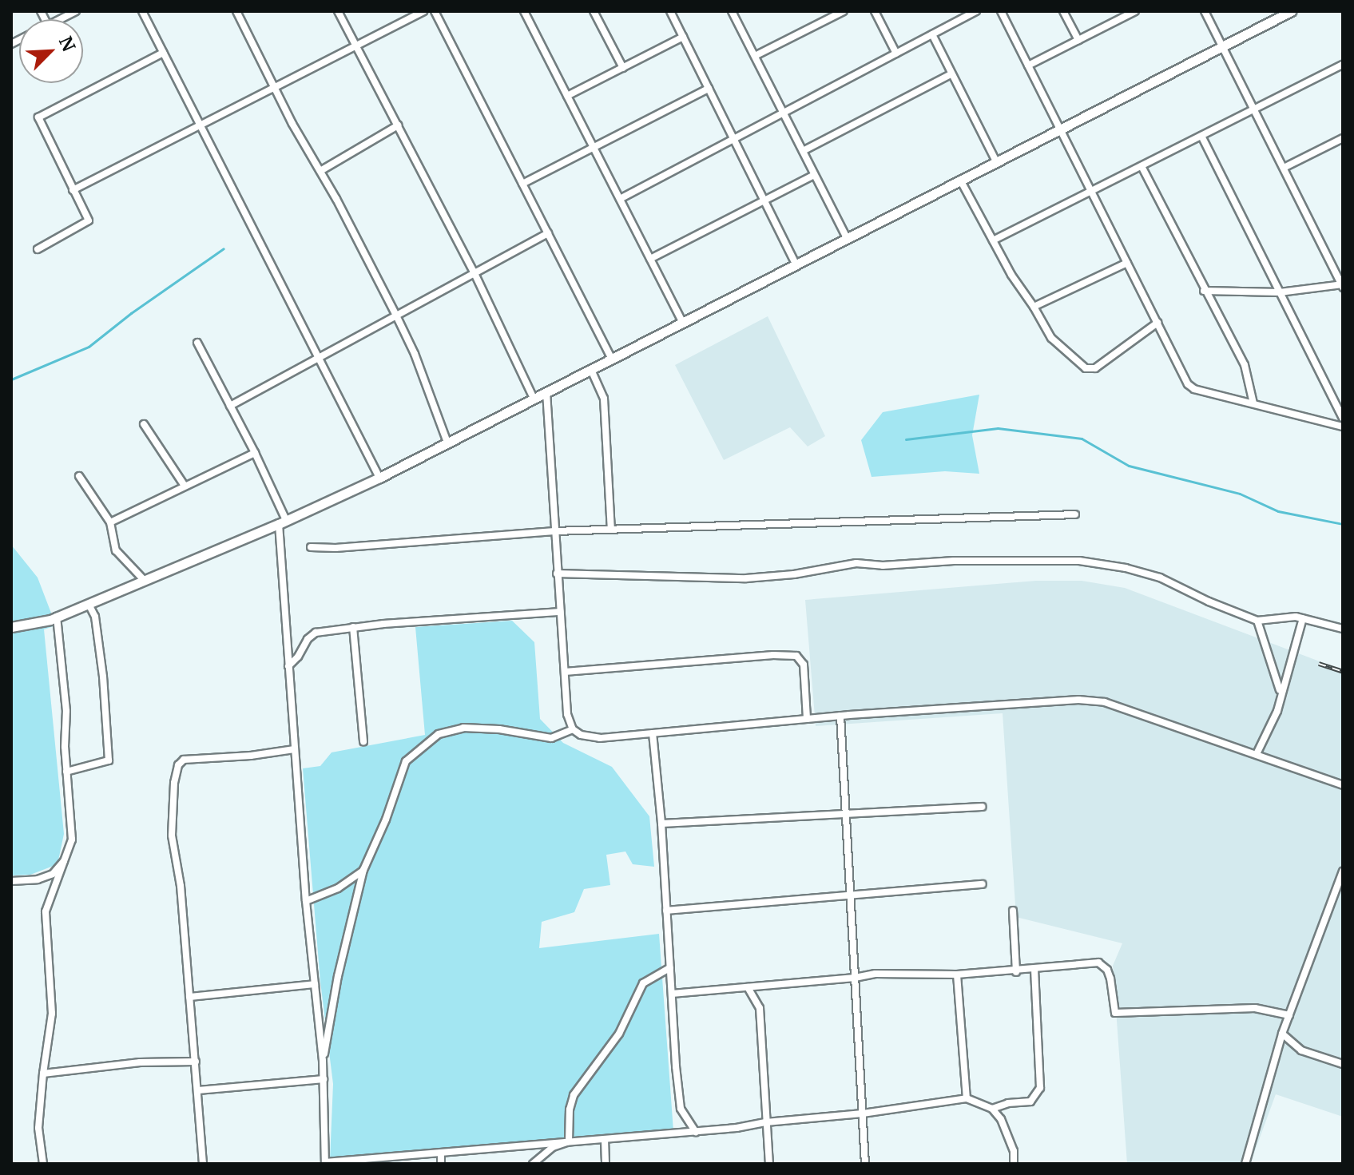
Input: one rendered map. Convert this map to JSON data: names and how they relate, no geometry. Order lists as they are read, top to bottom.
{
  "north": "top right"
}
